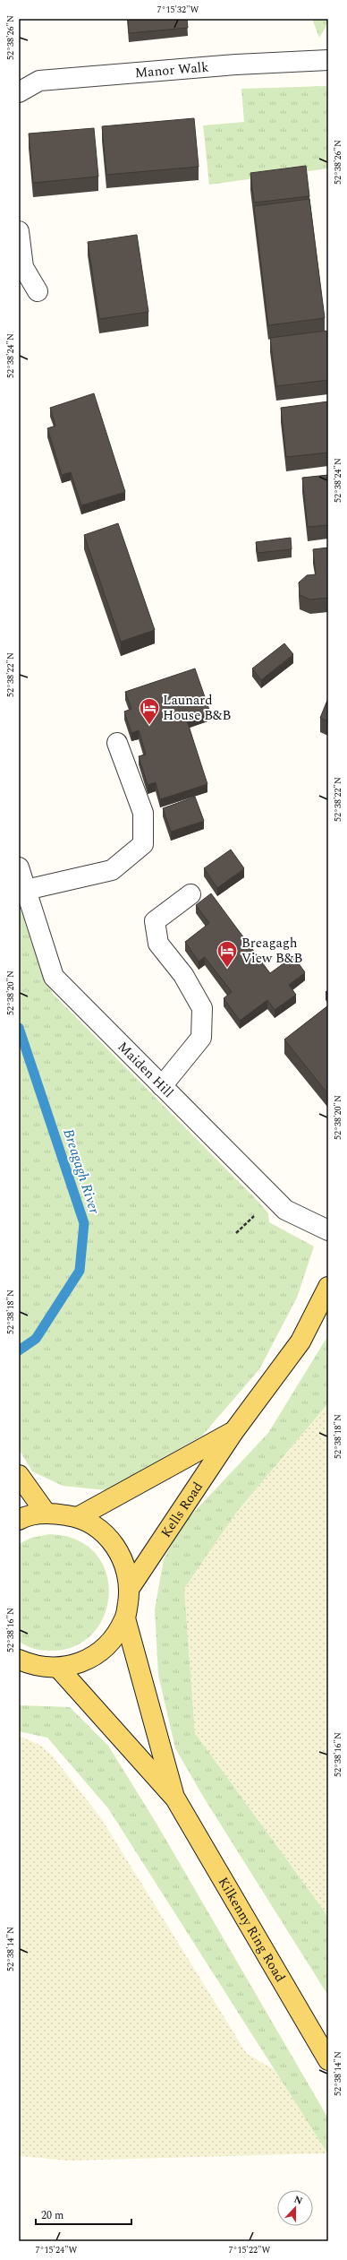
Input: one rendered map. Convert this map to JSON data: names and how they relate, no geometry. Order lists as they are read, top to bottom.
{
  "streets": {
    "main road": ["Kells Road", "Kilkenny Ring Road"],
    "street": ["Manor Walk", "Maiden Hill"]
  },
  "water": ["Breagagh River"],
  "places": {
    "hotel": ["Launard House B&B", "Breagagh View B&B"]
  },
  "scale_bar": "20 m",
  "north": "top",
  "coordinates": [
    "7°15'32\"W",
    "52°38'26\"N",
    "52°38'24\"N",
    "52°38'22\"N",
    "52°38'20\"N",
    "52°38'18\"N",
    "52°38'16\"N",
    "52°38'14\"N",
    "7°15'24\"W",
    "7°15'22\"W"
  ]
}
